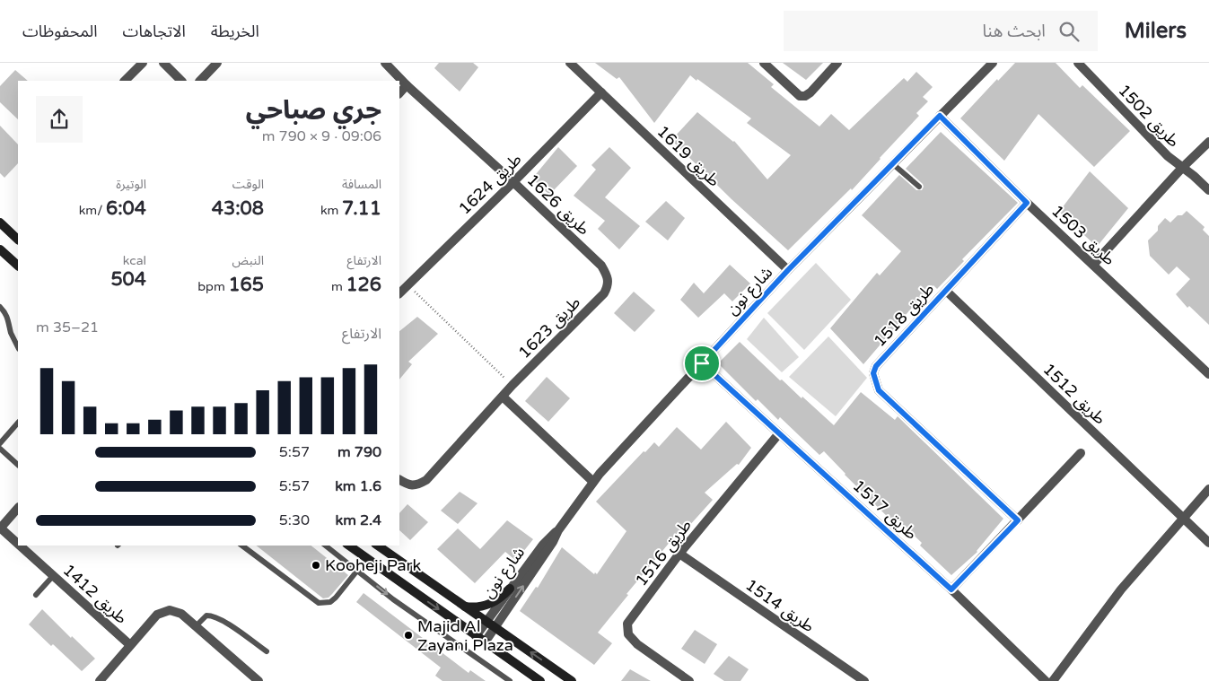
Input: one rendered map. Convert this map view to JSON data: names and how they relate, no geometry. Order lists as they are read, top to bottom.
{
  "streets": {
    "street": [
      "طريق 1502",
      "طريق 1619",
      "طريق 1624",
      "طريق 1626",
      "طريق 1503",
      "شارع نون",
      "طريق 1518",
      "طريق 1623",
      "طريق 1512",
      "طريق 1517",
      "طريق 1516",
      "طريق 1412",
      "طريق 1514"
    ]
  },
  "crossings": [
    ["طريق 1502", "طريق 1503"],
    ["طريق 1619", "طريق 1624"],
    ["طريق 1619", "شارع نون"],
    ["طريق 1624", "طريق 1626"],
    ["طريق 1626", "طريق 1623"],
    ["طريق 1503", "شارع نون"],
    ["طريق 1503", "طريق 1518"],
    ["شارع نون", "طريق 1517"],
    ["طريق 1518", "طريق 1512"],
    ["طريق 1517", "طريق 1516"],
    ["طريق 1516", "طريق 1514"]
  ],
  "places": ["Kooheji Park", "Majid Al Zayani Plaza"],
  "page": {
    "header": "Milers",
    "search": "ابحث هنا",
    "nav": ["الخريطة", "الاتجاهات", "المحفوظات"],
    "heading": ["جري صباحي", "09:06 · 9 × 790 m"],
    "stats": [
      ["المسافة", "7.11 km"],
      ["الوقت", "43:08"],
      ["الوتيرة", "6:04 /km"],
      ["الارتفاع", "126 m"],
      ["النبض", "165 bpm"],
      ["kcal", "504"]
    ],
    "chart": ["الارتفاع", "21–35 m"],
    "list": [
      {
        "name": "790 m",
        "note": "5:57"
      },
      {
        "name": "1.6 km",
        "note": "5:57"
      },
      {
        "name": "2.4 km",
        "note": "5:30"
      }
    ]
  }
}
